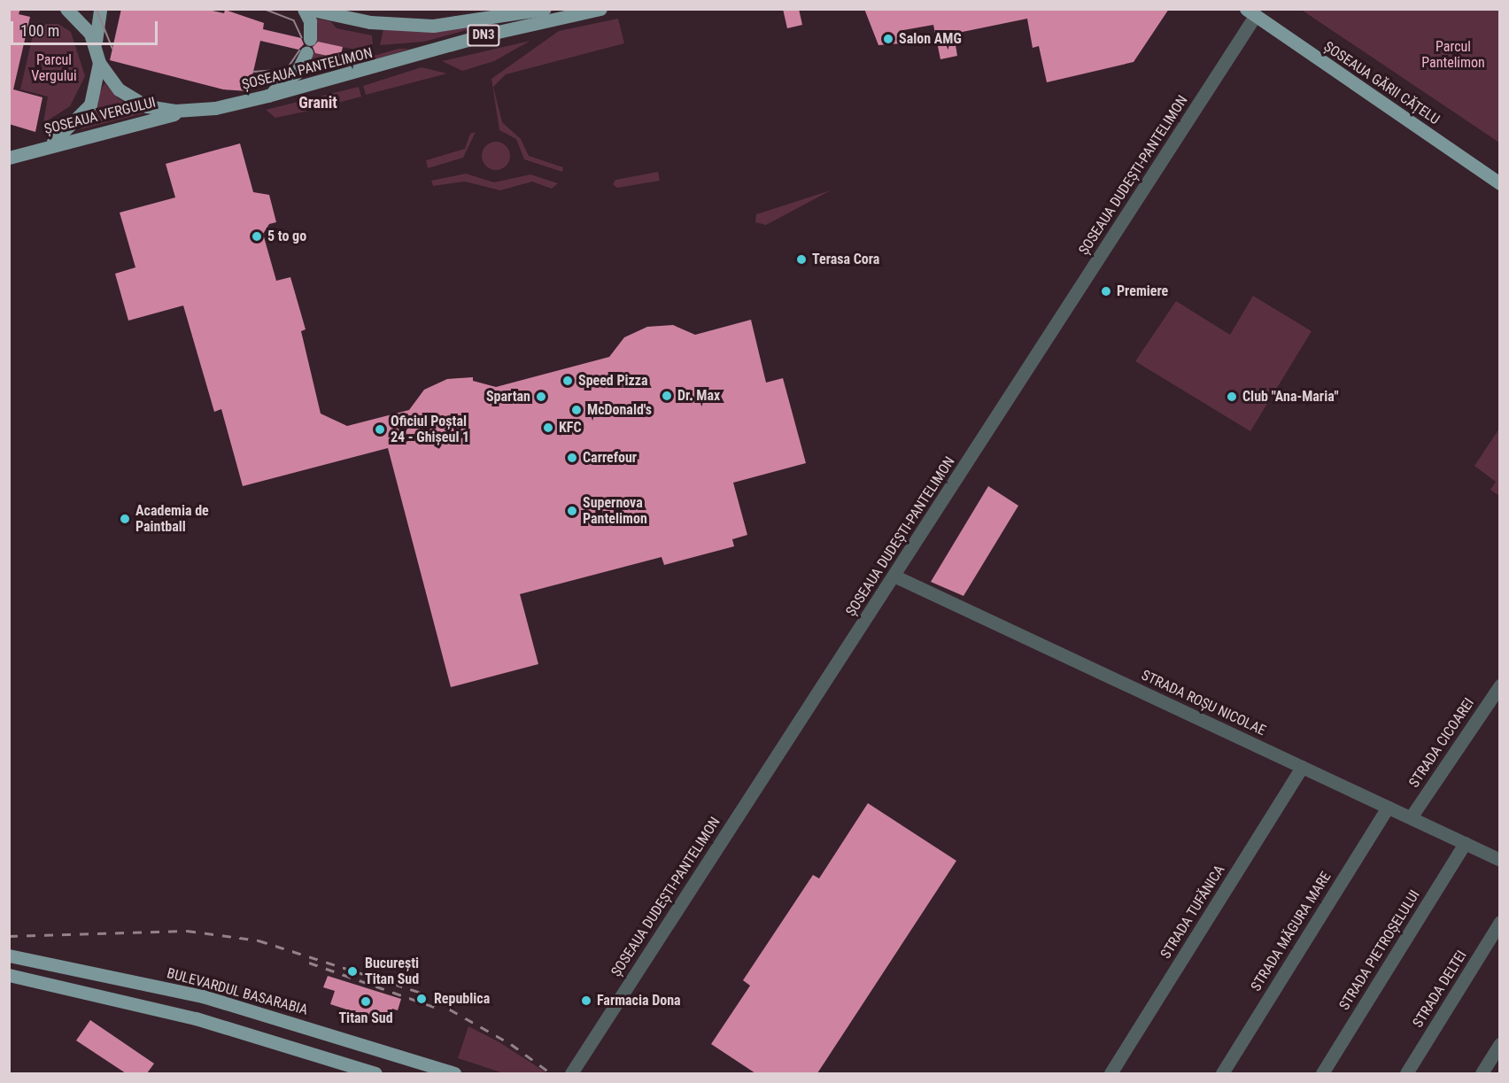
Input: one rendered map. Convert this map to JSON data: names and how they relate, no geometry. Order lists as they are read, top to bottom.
{
  "streets": {
    "main road": [
      "DN3",
      "ȘOSEAUA PANTELIMON",
      "ȘOSEAUA GĂRII CĂȚELU",
      "ȘOSEAUA VERGULUI",
      "BULEVARDUL BASARABIA"
    ],
    "street": [
      "ȘOSEAUA DUDEȘTI-PANTELIMON",
      "STRADA ROȘU NICOLAE",
      "STRADA CICOAREI",
      "STRADA TUFĂNICA",
      "STRADA MĂGURA MARE",
      "STRADA PIETROȘELULUI",
      "STRADA DELTEI"
    ]
  },
  "crossings": [
    ["ȘOSEAUA PANTELIMON", "ȘOSEAUA VERGULUI"],
    ["ȘOSEAUA GĂRII CĂȚELU", "ȘOSEAUA DUDEȘTI-PANTELIMON"],
    ["ȘOSEAUA DUDEȘTI-PANTELIMON", "STRADA ROȘU NICOLAE"],
    ["STRADA ROȘU NICOLAE", "STRADA CICOAREI"],
    ["STRADA ROȘU NICOLAE", "STRADA TUFĂNICA"],
    ["STRADA ROȘU NICOLAE", "STRADA MĂGURA MARE"],
    ["STRADA ROȘU NICOLAE", "STRADA PIETROȘELULUI"]
  ],
  "districts": ["Granit"],
  "parks": ["Parcul Pantelimon", "Parcul Vergului"],
  "places": [
    "Salon AMG",
    "5 to go",
    "Terasa Cora",
    "Premiere",
    "Speed Pizza",
    "Dr. Max",
    "Spartan",
    "Club \"Ana-Maria\"",
    "McDonald's",
    "KFC",
    "Oficiul Poștal 24 - Ghișeul 1",
    "Carrefour",
    "Supernova Pantelimon",
    "Academia de Paintball",
    "București Titan Sud",
    "Republica",
    "Farmacia Dona",
    "Titan Sud"
  ],
  "scale_bar": "100 m"
}
